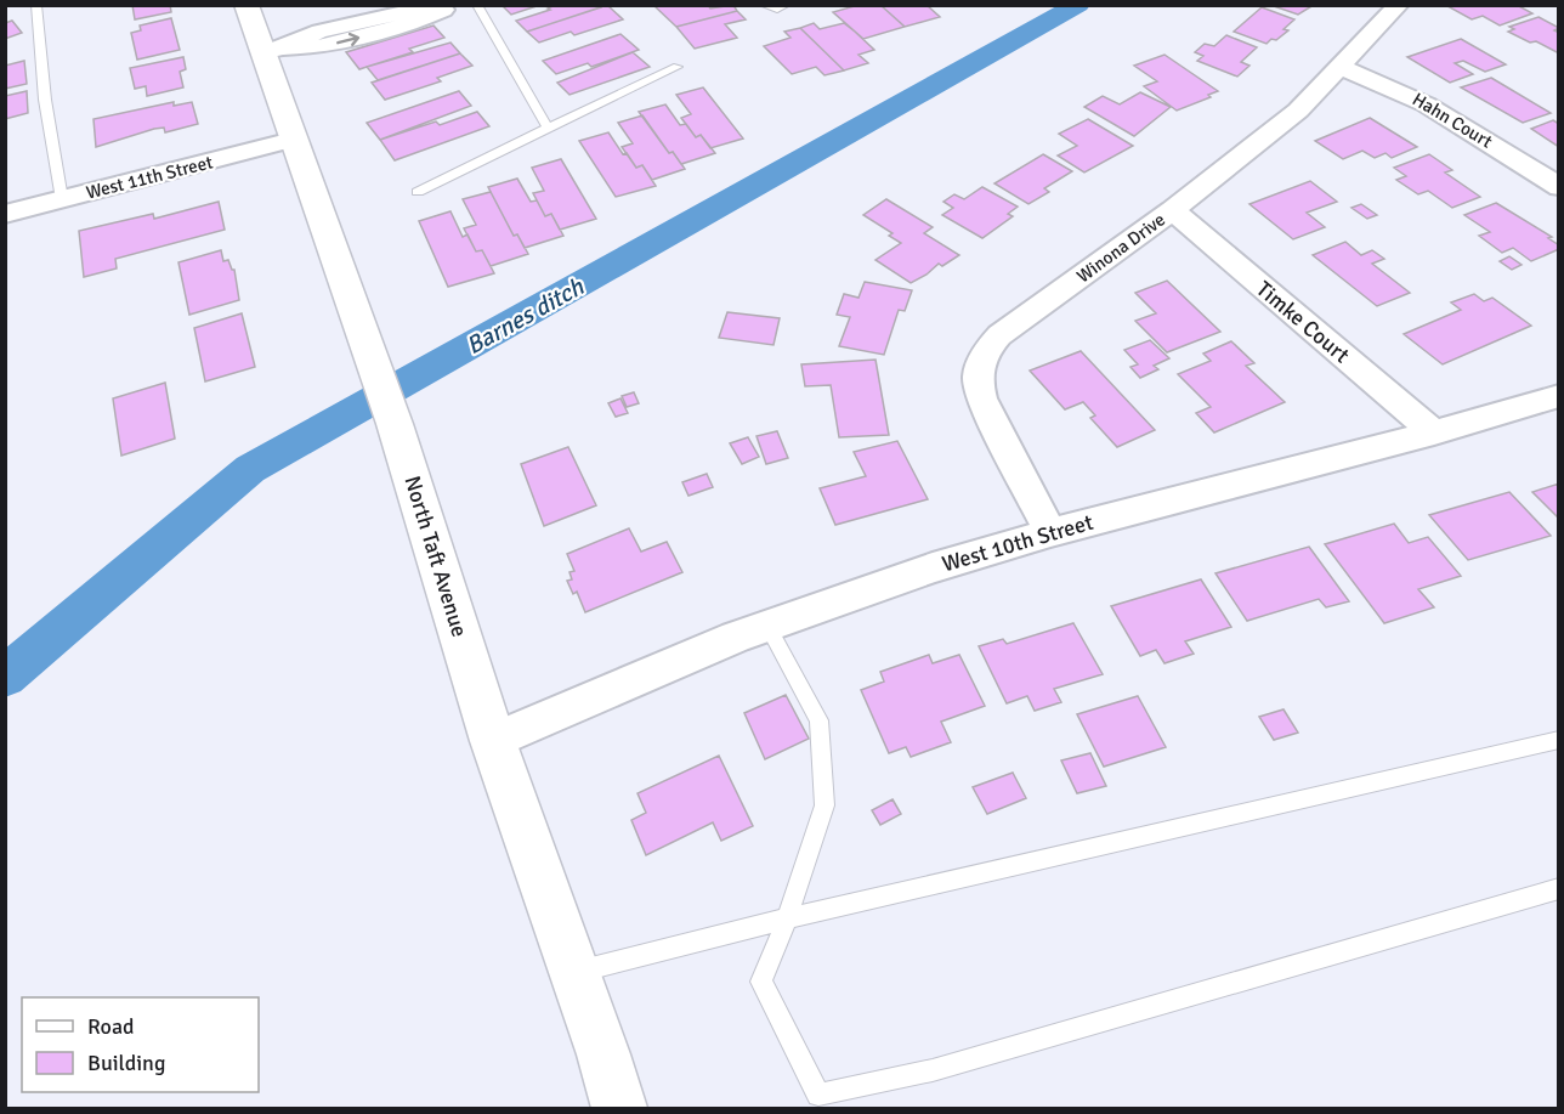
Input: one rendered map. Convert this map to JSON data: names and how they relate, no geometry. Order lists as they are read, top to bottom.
{
  "streets": {
    "main road": ["North Taft Avenue"],
    "street": [
      "Hahn Court",
      "West 11th Street",
      "Winona Drive",
      "Timke Court",
      "West 10th Street"
    ]
  },
  "crossings": [
    ["Hahn Court", "Winona Drive"],
    ["West 11th Street", "North Taft Avenue"],
    ["Winona Drive", "Timke Court"],
    ["Winona Drive", "West 10th Street"],
    ["Timke Court", "West 10th Street"],
    ["West 10th Street", "North Taft Avenue"]
  ],
  "water": ["Barnes ditch"],
  "legend": ["Road", "Building"]
}
